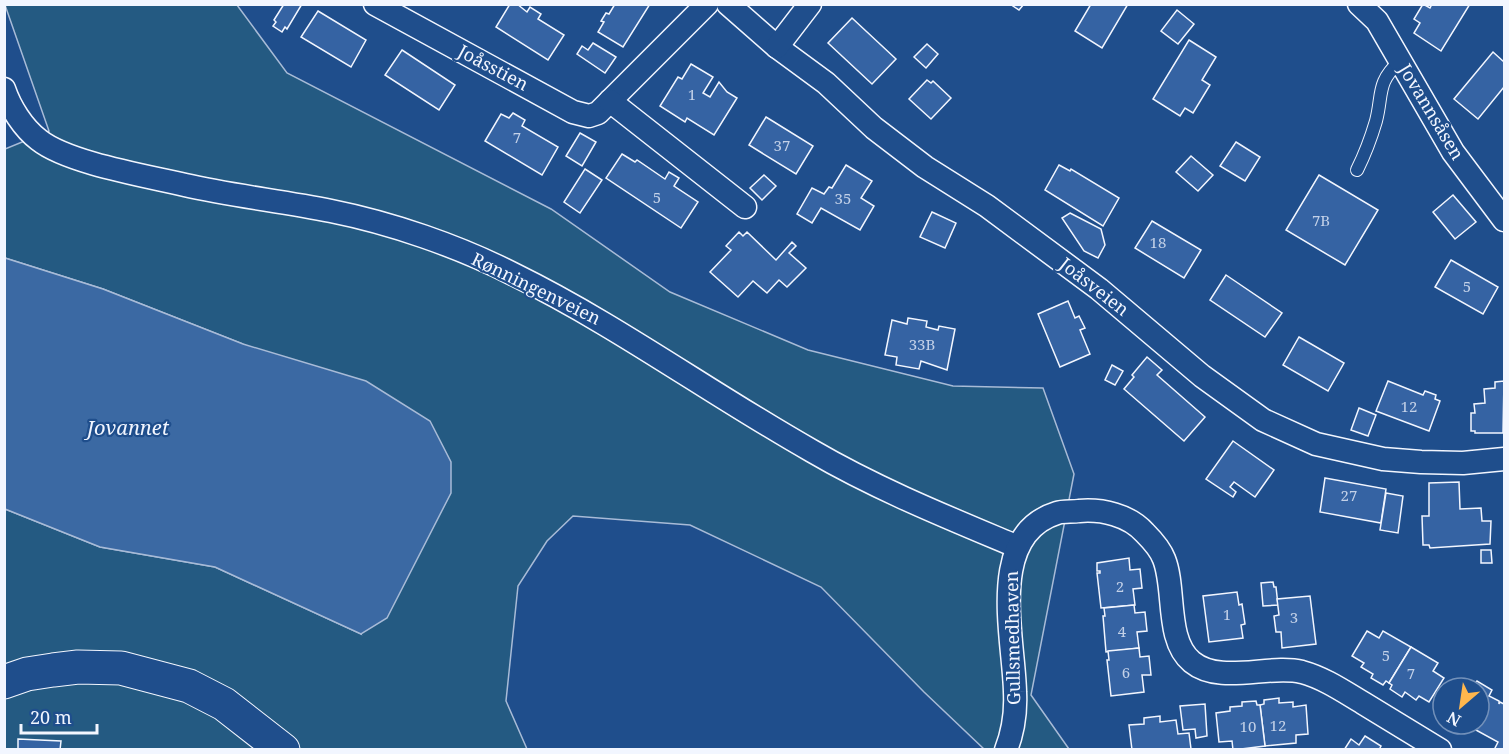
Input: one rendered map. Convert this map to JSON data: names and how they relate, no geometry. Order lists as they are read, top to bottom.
{
  "streets": {
    "street": [
      "Joåsstien",
      "Jovannsåsen",
      "Joåsveien",
      "Rønningenveien",
      "Gullsmedhaven"
    ]
  },
  "crossings": [
    ["Rønningenveien", "Gullsmedhaven"]
  ],
  "water": ["Jovannet"],
  "house_numbers": [
    "1",
    "7",
    "37",
    "5",
    "35",
    "7B",
    "18",
    "5",
    "33B",
    "12",
    "27",
    "2",
    "1",
    "3",
    "4",
    "5",
    "6",
    "7",
    "12",
    "10"
  ],
  "scale_bar": "20 m",
  "north": "bottom left"
}
